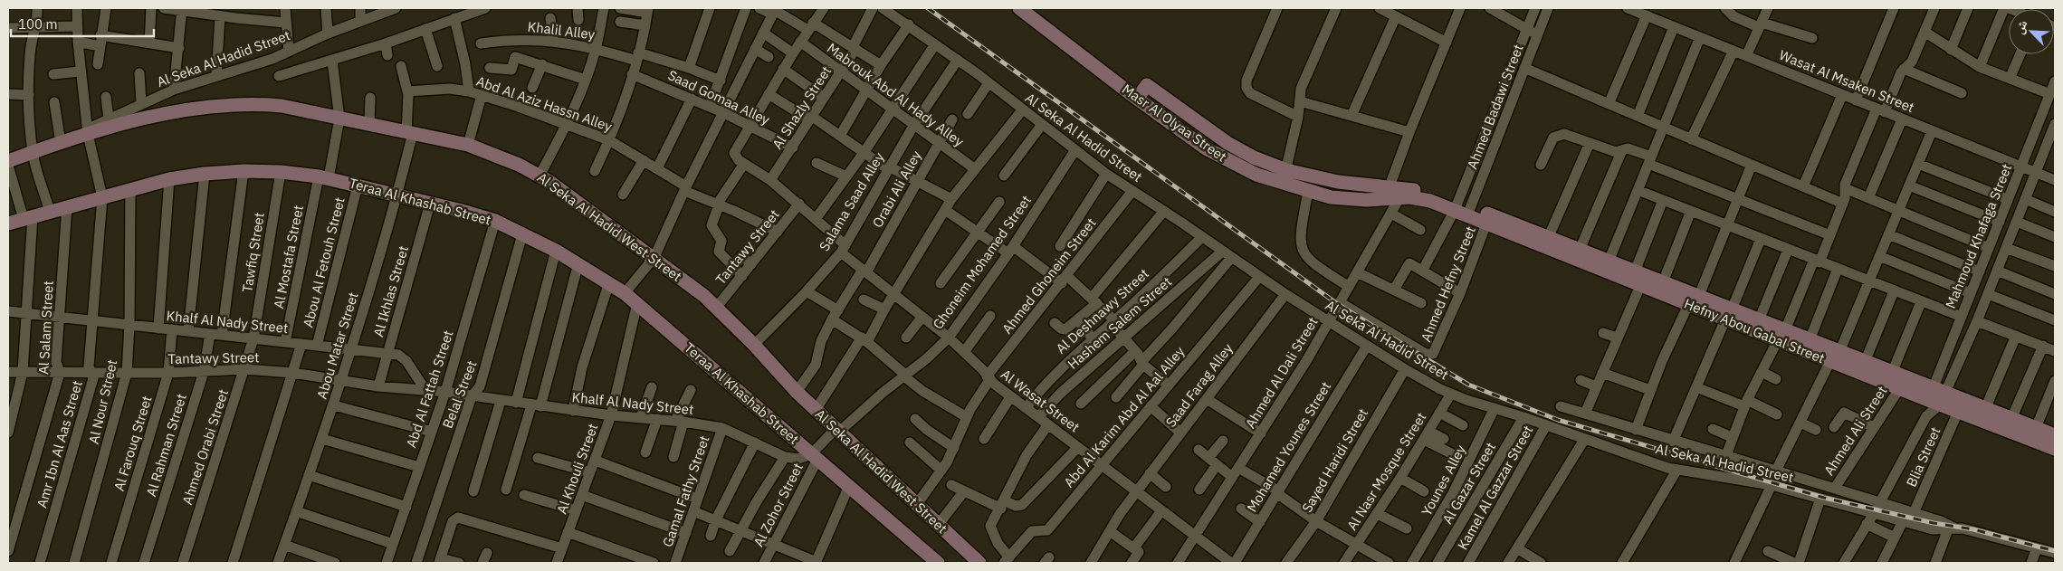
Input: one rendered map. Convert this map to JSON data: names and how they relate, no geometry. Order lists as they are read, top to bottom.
{
  "streets": {
    "street": [
      "Khalil Alley",
      "Al Seka Al Hadid Street",
      "Wasat Al Msaken Street",
      "Mabrouk Abd Al Hady Alley",
      "Saad Gomaa Alley",
      "Abd Al Aziz Hassn Alley",
      "Ahmed Badawi Street",
      "Al Shazly Street",
      "Masr Al Olyaa Street",
      "Orabi Ali Alley",
      "Teraa Al Khashab Street",
      "Salama Saad Alley",
      "Al Seka Al Hadid West Street",
      "Mahmoud Khafaga Street",
      "Tantawy Street",
      "Tawfiq Street",
      "Al Mostafa Street",
      "Abou Al Fetouh Street",
      "Ghoneim Mohamed Street",
      "Ahmed Ghoneim Street",
      "Ahmed Hefny Street",
      "Al Ikhlas Street",
      "Al Deshnawy Street",
      "Khalf Al Nady Street",
      "Hashem Salem Street",
      "Al Salam Street",
      "Hefny Abou Gabal Street",
      "Abou Matar Street",
      "Ahmed Al Dali Street",
      "Saad Farag Alley",
      "Abd Al Fattah Street",
      "Belal Street",
      "Al Wasat Street",
      "Al Nour Street",
      "Abd Al Karim Abd Al Aal Alley",
      "Ahmed Ali Street",
      "Al Farouq Street",
      "Amr Ibn Al Aas Street",
      "Al Rahman Street",
      "Ahmed Orabi Street",
      "Mohamed Younes Street",
      "Blia Street",
      "Sayed Haridi Street",
      "Al Khouli Street",
      "Al Nasr Mosque Street",
      "Younes Alley",
      "Al Gazar Street",
      "Kamel Al Gazzar Street",
      "Gamal Fathy Street",
      "Al Zohor Street"
    ]
  },
  "crossings": [
    ["Al Seka Al Hadid Street", "Salama Saad Alley"],
    ["Al Seka Al Hadid Street", "Al Seka Al Hadid West Street"],
    ["Al Seka Al Hadid Street", "Ghoneim Mohamed Street"],
    ["Al Seka Al Hadid Street", "Ahmed Ghoneim Street"],
    ["Al Seka Al Hadid Street", "Al Deshnawy Street"],
    ["Al Seka Al Hadid Street", "Hashem Salem Street"],
    ["Al Seka Al Hadid Street", "Ahmed Al Dali Street"],
    ["Al Seka Al Hadid Street", "Saad Farag Alley"],
    ["Al Seka Al Hadid Street", "Abd Al Karim Abd Al Aal Alley"],
    ["Al Seka Al Hadid Street", "Ahmed Ali Street"],
    ["Al Seka Al Hadid Street", "Amr Ibn Al Aas Street"],
    ["Al Seka Al Hadid Street", "Mohamed Younes Street"],
    ["Al Seka Al Hadid Street", "Blia Street"],
    ["Al Seka Al Hadid Street", "Sayed Haridi Street"],
    ["Al Seka Al Hadid Street", "Al Nasr Mosque Street"],
    ["Al Seka Al Hadid Street", "Younes Alley"],
    ["Al Seka Al Hadid Street", "Al Gazar Street"],
    ["Al Seka Al Hadid Street", "Kamel Al Gazzar Street"],
    ["Wasat Al Msaken Street", "Mahmoud Khafaga Street"],
    ["Mabrouk Abd Al Hady Alley", "Al Shazly Street"],
    ["Mabrouk Abd Al Hady Alley", "Orabi Ali Alley"],
    ["Mabrouk Abd Al Hady Alley", "Salama Saad Alley"],
    ["Saad Gomaa Alley", "Al Shazly Street"],
    ["Saad Gomaa Alley", "Al Wasat Street"],
    ["Abd Al Aziz Hassn Alley", "Tantawy Street"],
    ["Abd Al Aziz Hassn Alley", "Abou Matar Street"],
    ["Ahmed Badawi Street", "Masr Al Olyaa Street"],
    ["Ahmed Badawi Street", "Hefny Abou Gabal Street"],
    ["Al Shazly Street", "Al Wasat Street"],
    ["Masr Al Olyaa Street", "Hefny Abou Gabal Street"],
    ["Masr Al Olyaa Street", "Ahmed Al Dali Street"],
    ["Orabi Ali Alley", "Al Seka Al Hadid West Street"],
    ["Orabi Ali Alley", "Al Wasat Street"],
    ["Teraa Al Khashab Street", "Tawfiq Street"],
    ["Teraa Al Khashab Street", "Al Mostafa Street"],
    ["Teraa Al Khashab Street", "Abou Al Fetouh Street"],
    ["Teraa Al Khashab Street", "Al Ikhlas Street"],
    ["Teraa Al Khashab Street", "Khalf Al Nady Street"],
    ["Teraa Al Khashab Street", "Al Salam Street"],
    ["Teraa Al Khashab Street", "Abou Matar Street"],
    ["Teraa Al Khashab Street", "Abd Al Fattah Street"],
    ["Teraa Al Khashab Street", "Belal Street"],
    ["Teraa Al Khashab Street", "Al Nour Street"],
    ["Teraa Al Khashab Street", "Amr Ibn Al Aas Street"],
    ["Teraa Al Khashab Street", "Al Khouli Street"],
    ["Teraa Al Khashab Street", "Al Zohor Street"],
    ["Salama Saad Alley", "Al Seka Al Hadid West Street"],
    ["Salama Saad Alley", "Al Wasat Street"],
    ["Al Seka Al Hadid West Street", "Tantawy Street"],
    ["Al Seka Al Hadid West Street", "Al Mostafa Street"],
    ["Al Seka Al Hadid West Street", "Ghoneim Mohamed Street"],
    ["Al Seka Al Hadid West Street", "Ahmed Ghoneim Street"],
    ["Al Seka Al Hadid West Street", "Abou Matar Street"],
    ["Al Seka Al Hadid West Street", "Amr Ibn Al Aas Street"],
    ["Al Seka Al Hadid West Street", "Al Zohor Street"],
    ["Mahmoud Khafaga Street", "Hefny Abou Gabal Street"],
    ["Tantawy Street", "Al Ikhlas Street"],
    ["Tantawy Street", "Khalf Al Nady Street"],
    ["Tantawy Street", "Al Salam Street"],
    ["Tantawy Street", "Abou Matar Street"],
    ["Tantawy Street", "Abd Al Fattah Street"],
    ["Tantawy Street", "Al Wasat Street"],
    ["Tantawy Street", "Al Nour Street"],
    ["Tantawy Street", "Al Farouq Street"],
    ["Tantawy Street", "Amr Ibn Al Aas Street"],
    ["Tantawy Street", "Al Rahman Street"],
    ["Tantawy Street", "Ahmed Orabi Street"],
    ["Tawfiq Street", "Khalf Al Nady Street"],
    ["Tawfiq Street", "Ahmed Orabi Street"],
    ["Al Mostafa Street", "Khalf Al Nady Street"],
    ["Abou Al Fetouh Street", "Khalf Al Nady Street"],
    ["Ghoneim Mohamed Street", "Al Wasat Street"],
    ["Ghoneim Mohamed Street", "Al Zohor Street"],
    ["Ahmed Ghoneim Street", "Al Wasat Street"],
    ["Ahmed Hefny Street", "Hefny Abou Gabal Street"],
    ["Ahmed Hefny Street", "Ahmed Al Dali Street"],
    ["Al Ikhlas Street", "Khalf Al Nady Street"],
    ["Al Deshnawy Street", "Al Wasat Street"],
    ["Khalf Al Nady Street", "Al Salam Street"],
    ["Khalf Al Nady Street", "Abou Matar Street"],
    ["Khalf Al Nady Street", "Abd Al Fattah Street"],
    ["Khalf Al Nady Street", "Belal Street"],
    ["Khalf Al Nady Street", "Al Nour Street"],
    ["Khalf Al Nady Street", "Al Farouq Street"],
    ["Khalf Al Nady Street", "Amr Ibn Al Aas Street"],
    ["Khalf Al Nady Street", "Al Rahman Street"],
    ["Khalf Al Nady Street", "Ahmed Orabi Street"],
    ["Khalf Al Nady Street", "Al Khouli Street"],
    ["Khalf Al Nady Street", "Gamal Fathy Street"],
    ["Khalf Al Nady Street", "Al Zohor Street"],
    ["Hashem Salem Street", "Al Wasat Street"],
    ["Hefny Abou Gabal Street", "Ahmed Ali Street"],
    ["Hefny Abou Gabal Street", "Blia Street"],
    ["Ahmed Al Dali Street", "Al Wasat Street"],
    ["Saad Farag Alley", "Al Wasat Street"],
    ["Al Wasat Street", "Abd Al Karim Abd Al Aal Alley"]
  ],
  "scale_bar": "100 m",
  "north": "top left"
}
